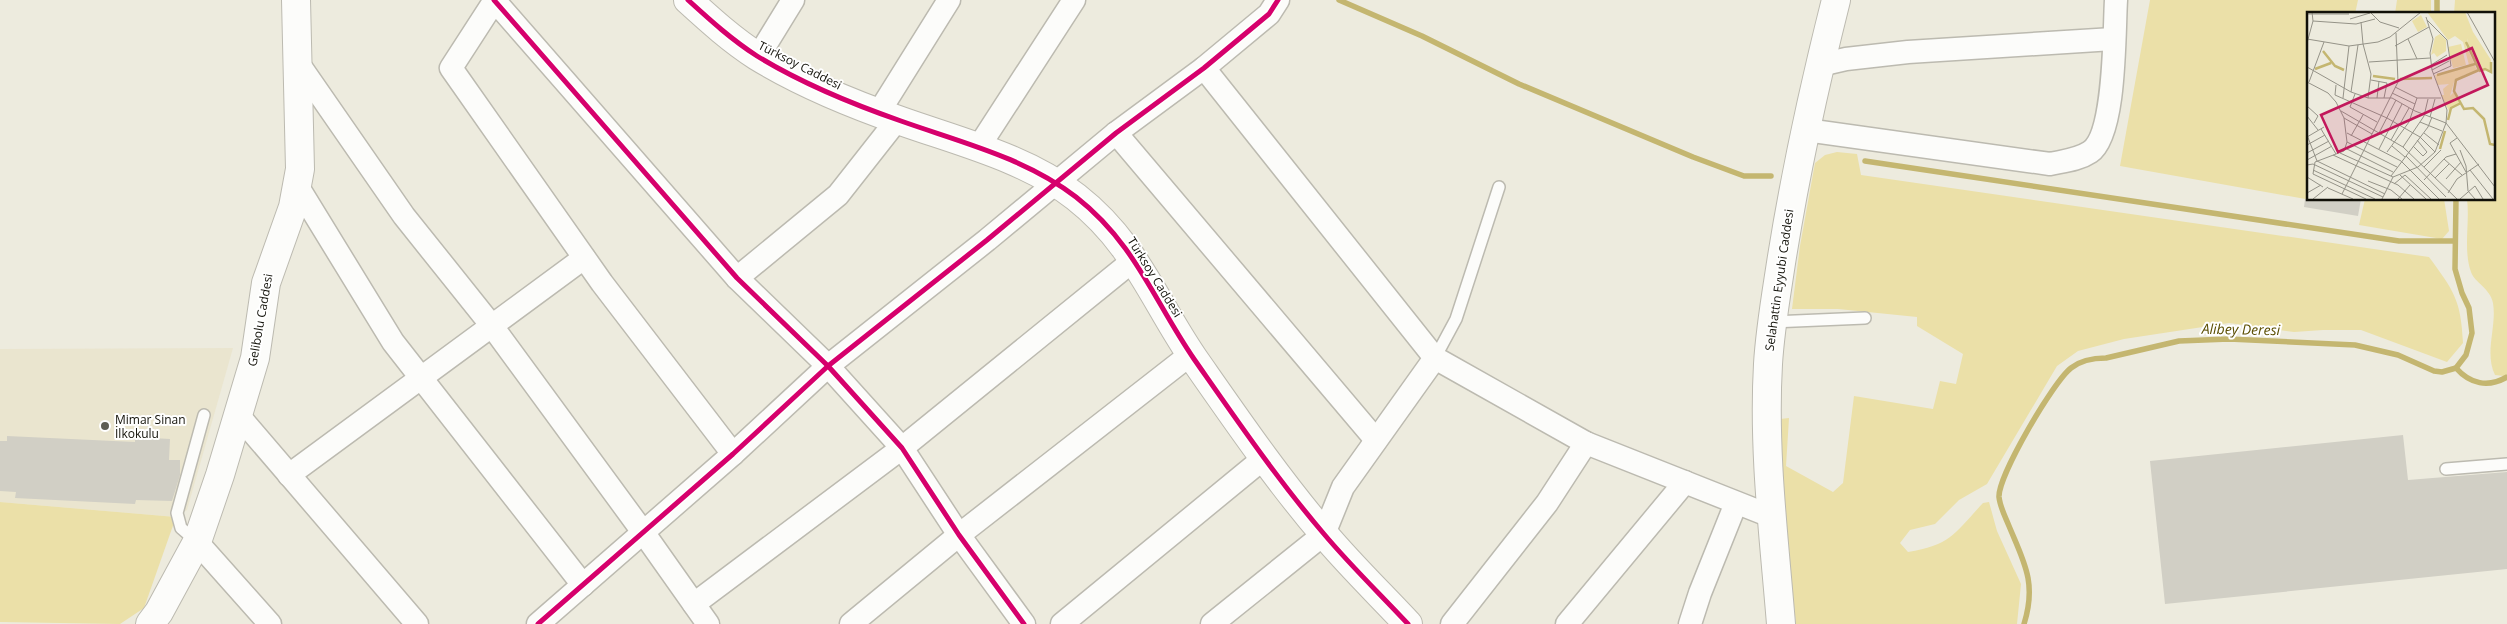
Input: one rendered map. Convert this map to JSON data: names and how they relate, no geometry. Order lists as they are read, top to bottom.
{
  "streets": {
    "street": ["Türksoy Caddesi", "Selahattin Eyyubi Caddesi", "Gelibolu Caddesi"]
  },
  "water": ["Alibey Deresi"],
  "places": ["Mimar Sinan İlkokulu"]
}
